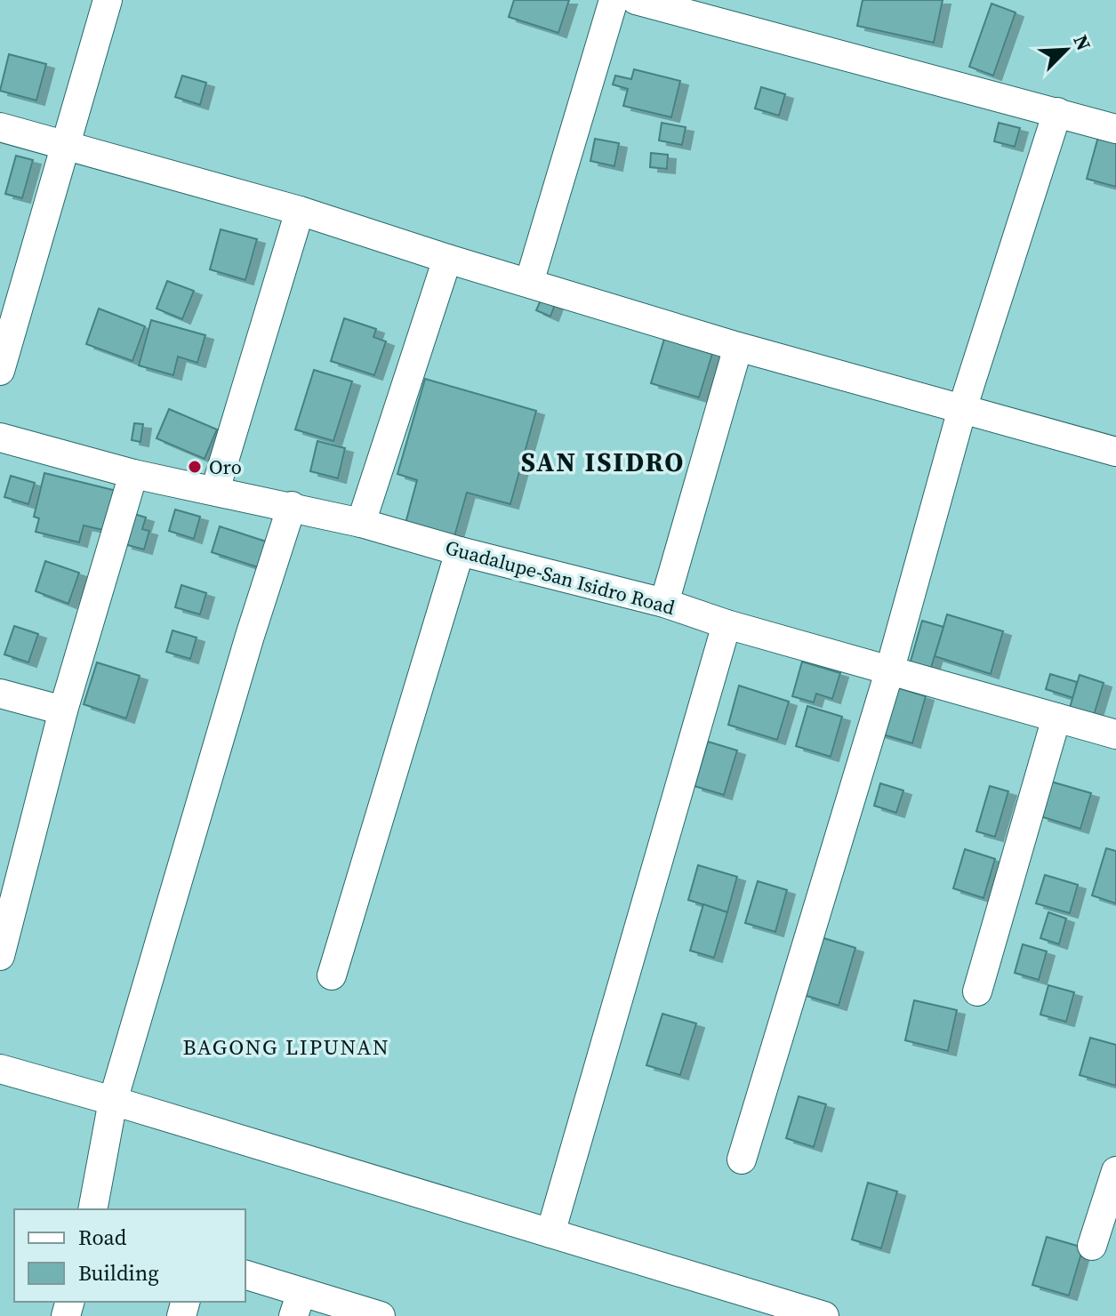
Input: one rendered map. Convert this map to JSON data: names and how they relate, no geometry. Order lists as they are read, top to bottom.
{
  "streets": {
    "street": ["Guadalupe-San Isidro Road"]
  },
  "districts": ["SAN ISIDRO", "BAGONG LIPUNAN"],
  "places": ["Oro"],
  "legend": ["Road", "Building"],
  "north": "top right"
}
